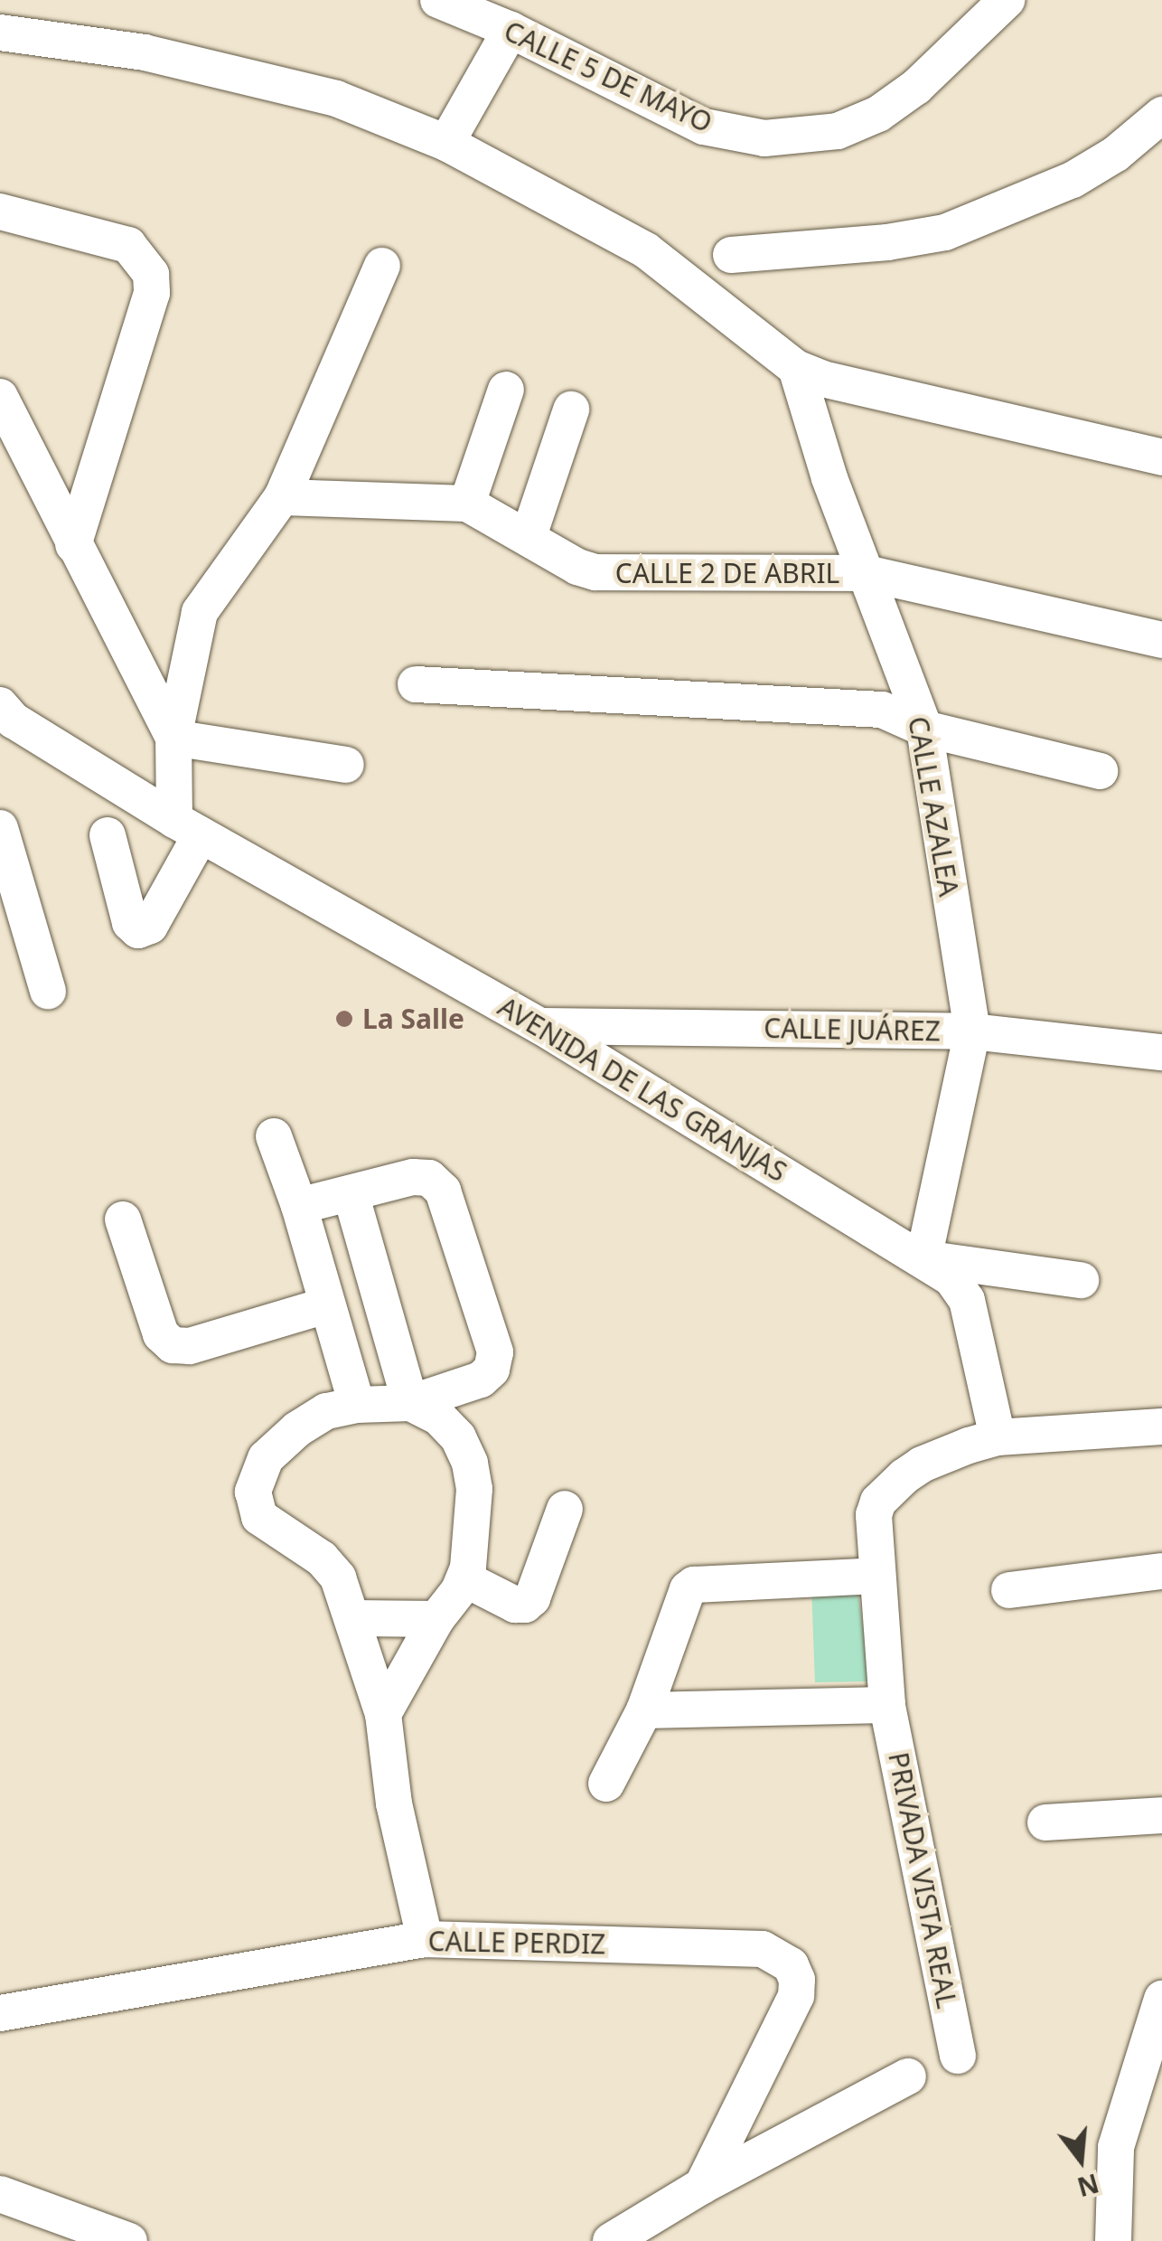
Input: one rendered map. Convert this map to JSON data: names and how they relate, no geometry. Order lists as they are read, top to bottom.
{
  "streets": {
    "street": [
      "CALLE 5 DE MAYO",
      "CALLE 2 DE ABRIL",
      "CALLE AZALEA",
      "CALLE JUÁREZ",
      "AVENIDA DE LAS GRANJAS",
      "PRIVADA VISTA REAL",
      "CALLE PERDIZ"
    ]
  },
  "crossings": [
    ["CALLE 2 DE ABRIL", "CALLE AZALEA"],
    ["CALLE AZALEA", "CALLE JUÁREZ"],
    ["CALLE AZALEA", "AVENIDA DE LAS GRANJAS"],
    ["CALLE JUÁREZ", "AVENIDA DE LAS GRANJAS"],
    ["AVENIDA DE LAS GRANJAS", "PRIVADA VISTA REAL"]
  ],
  "places": ["La Salle"],
  "north": "bottom"
}
